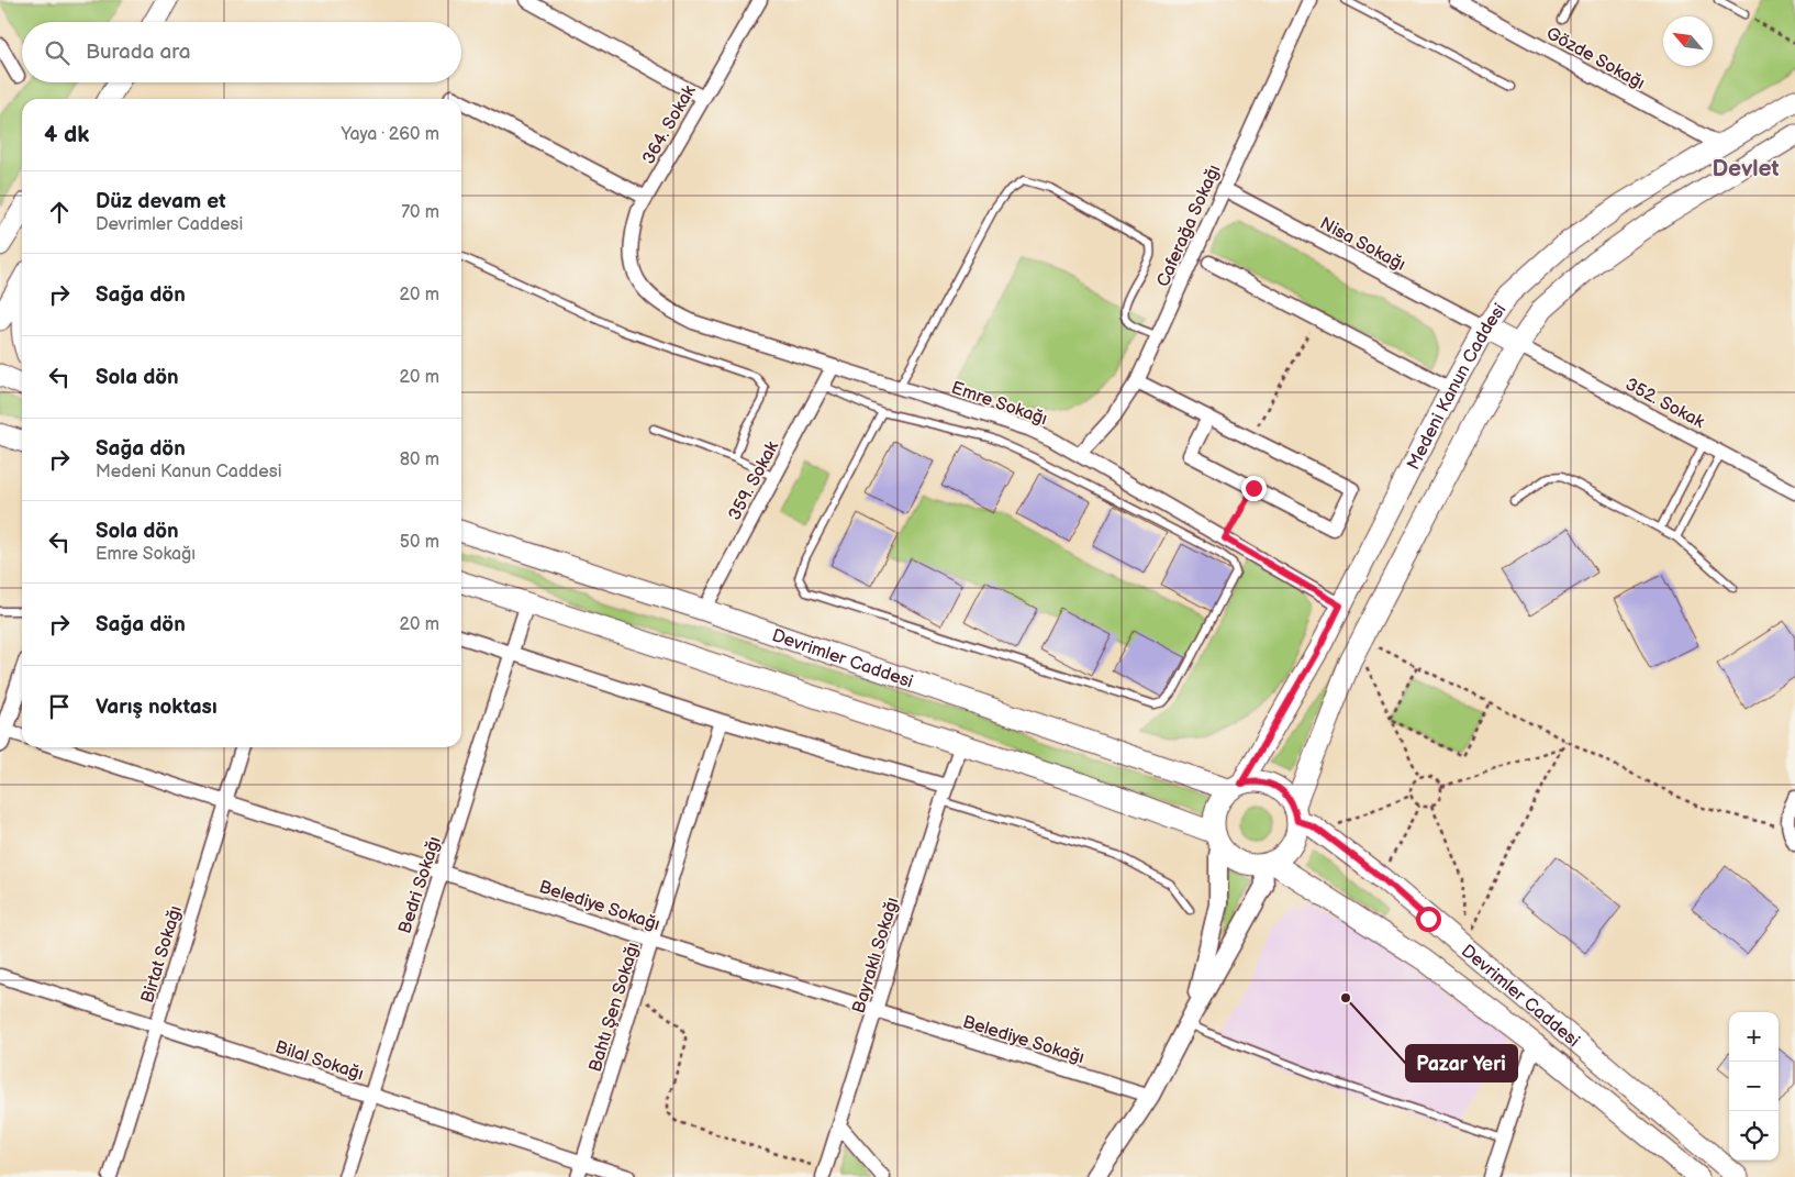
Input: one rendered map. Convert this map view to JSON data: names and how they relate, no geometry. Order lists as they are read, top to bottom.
{
  "streets": {
    "main road": ["Medeni Kanun Caddesi", "Devrimler Caddesi"],
    "street": [
      "Gözde Sokağı",
      "364. Sokak",
      "Caferağa Sokağı",
      "Nisa Sokağı",
      "Emre Sokağı",
      "352. Sokak",
      "359. Sokak",
      "Bedri Sokağı",
      "Belediye Sokağı",
      "Birtat Sokağı",
      "Bayraklı Sokağı",
      "Bahtı Şen Sokağı",
      "Bilal Sokağı"
    ]
  },
  "crossings": [
    ["Gözde Sokağı", "Medeni Kanun Caddesi"],
    ["364. Sokak", "Emre Sokağı"],
    ["Caferağa Sokağı", "Nisa Sokağı"],
    ["Caferağa Sokağı", "Emre Sokağı"],
    ["Nisa Sokağı", "Medeni Kanun Caddesi"],
    ["Medeni Kanun Caddesi", "Emre Sokağı"],
    ["Medeni Kanun Caddesi", "352. Sokak"],
    ["Medeni Kanun Caddesi", "Devrimler Caddesi"],
    ["Emre Sokağı", "359. Sokak"],
    ["359. Sokak", "Devrimler Caddesi"],
    ["Bedri Sokağı", "Belediye Sokağı"],
    ["Bedri Sokağı", "Bilal Sokağı"],
    ["Belediye Sokağı", "Birtat Sokağı"],
    ["Belediye Sokağı", "Bayraklı Sokağı"],
    ["Belediye Sokağı", "Bahtı Şen Sokağı"],
    ["Birtat Sokağı", "Bilal Sokağı"],
    ["Bahtı Şen Sokağı", "Bilal Sokağı"]
  ],
  "districts": ["Devlet"],
  "places": ["Pazar Yeri"],
  "north": "top left",
  "page": {
    "search": "Burada ara",
    "heading": ["4 dk", "Yaya · 260 m"],
    "list": [
      ["Düz devam et", "Devrimler Caddesi", "70 m"],
      ["Sağa dön", "20 m"],
      ["Sola dön", "20 m"],
      ["Sağa dön", "Medeni Kanun Caddesi", "80 m"],
      ["Sola dön", "Emre Sokağı", "50 m"],
      ["Sağa dön", "20 m"],
      "Varış noktası"
    ],
    "map_buttons": ["+", "−"]
  }
}
